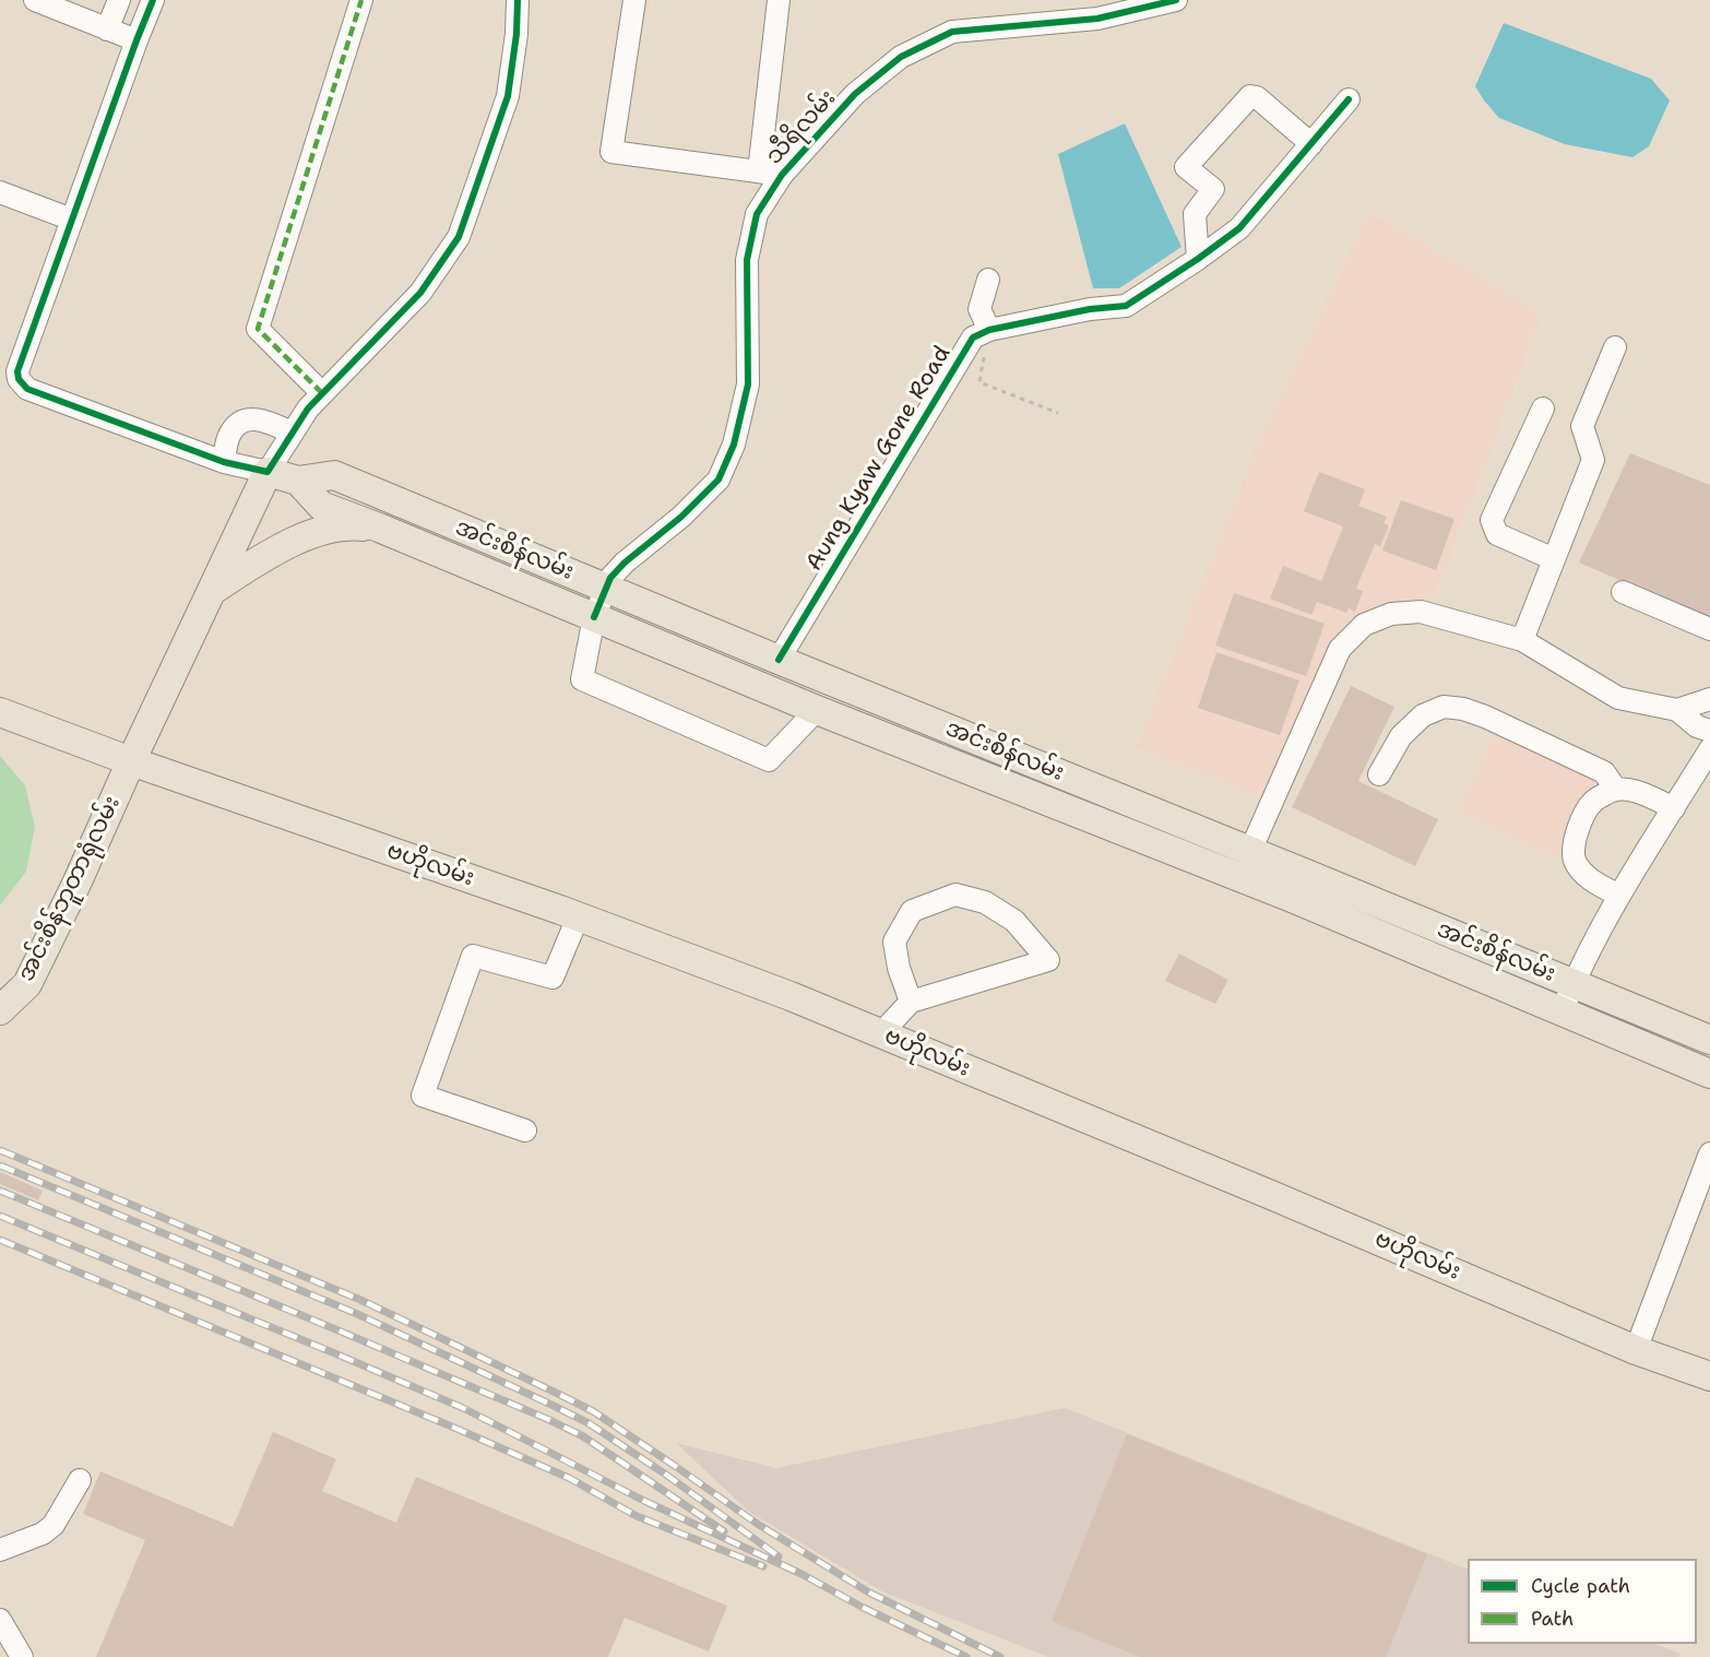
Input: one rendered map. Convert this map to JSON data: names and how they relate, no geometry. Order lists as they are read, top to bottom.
{
  "streets": {
    "main road": ["အင်းစိန်လမ်း", "ဗဟိုလမ်း", "အင်းစိန်ဘူတာရုံလမ်း"],
    "street": ["သီရိလမ်း", "Aung Kyaw Gone Road"]
  },
  "crossings": [
    ["သီရိလမ်း", "အင်းစိန်လမ်း"],
    ["Aung Kyaw Gone Road", "အင်းစိန်လမ်း"],
    ["ဗဟိုလမ်း", "အင်းစိန်ဘူတာရုံလမ်း"]
  ],
  "legend": ["Cycle path", "Path"]
}
